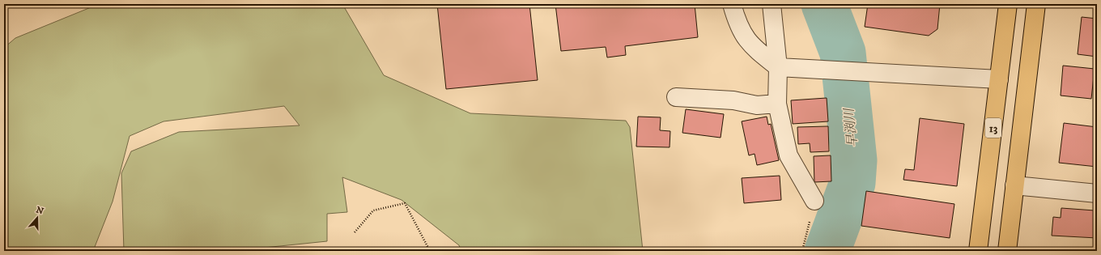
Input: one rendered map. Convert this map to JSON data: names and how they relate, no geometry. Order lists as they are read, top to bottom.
{
  "streets": {
    "main road": ["13"]
  },
  "water": ["早渕川"],
  "north": "top"
}
